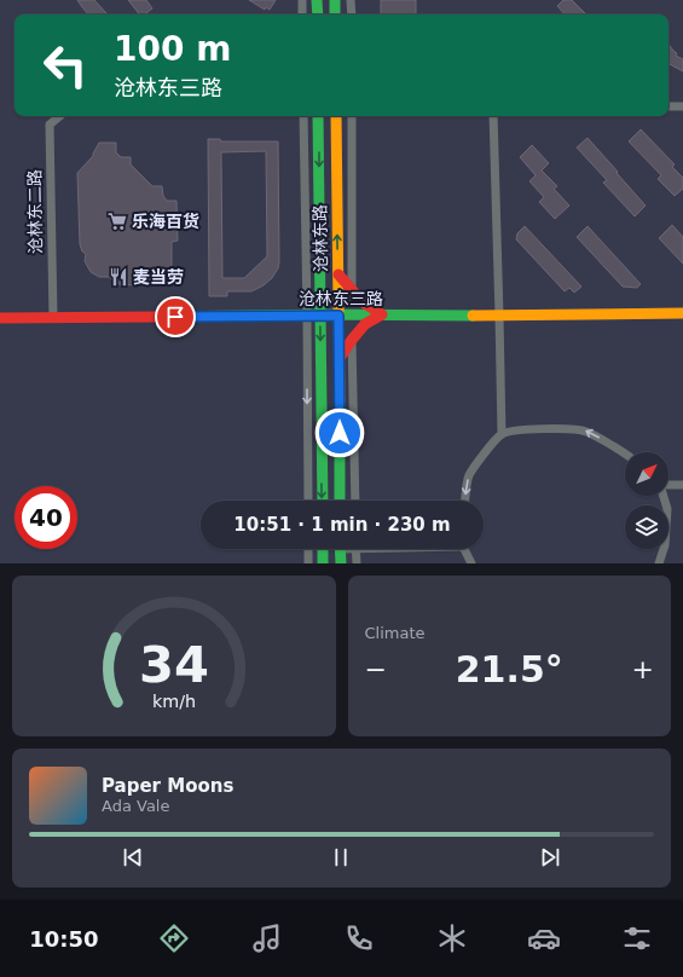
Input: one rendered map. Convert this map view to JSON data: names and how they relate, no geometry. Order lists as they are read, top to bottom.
{
  "streets": {
    "street": ["沧林东二路", "沧林东路", "沧林东三路"]
  },
  "crossings": [
    ["沧林东二路", "沧林东三路"],
    ["沧林东路", "沧林东三路"]
  ],
  "places": {
    "supermarket": ["乐海百货"],
    "restaurant": ["麦当劳"]
  },
  "north": "top right",
  "page": {
    "turn": ["100 m", "沧林东三路"],
    "limit": "40",
    "trip": "10:51 · 1 min · 230 m",
    "tile": "Climate",
    "heat": ["−", "21.5°", "+"],
    "song": ["Paper Moons", "Ada Vale"],
    "tabs": "10:50",
    "gauge": ["34", "km/h"]
  }
}
